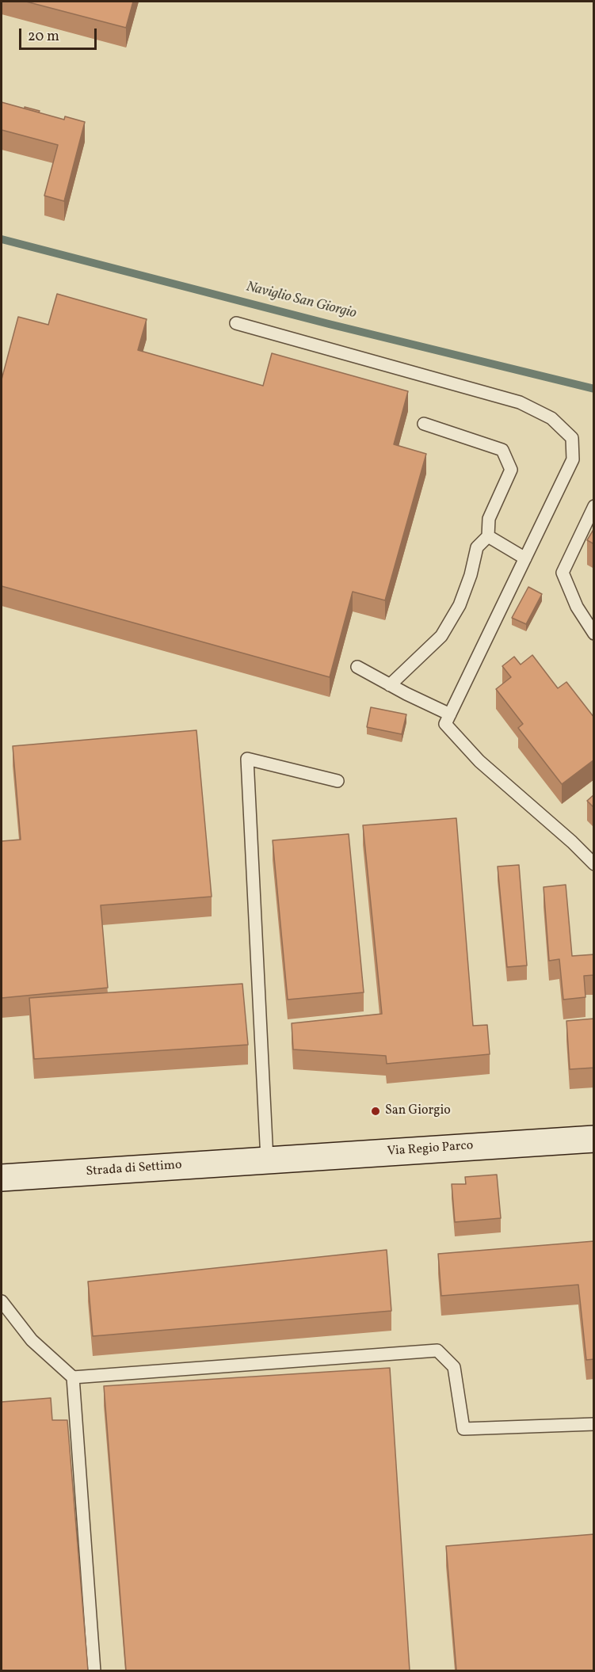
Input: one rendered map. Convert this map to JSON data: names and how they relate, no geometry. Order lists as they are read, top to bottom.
{
  "streets": {
    "street": ["Via Regio Parco", "Strada di Settimo"]
  },
  "crossings": [
    ["Via Regio Parco", "Strada di Settimo"]
  ],
  "water": ["Naviglio San Giorgio"],
  "places": ["San Giorgio"],
  "scale_bar": "20 m"
}
